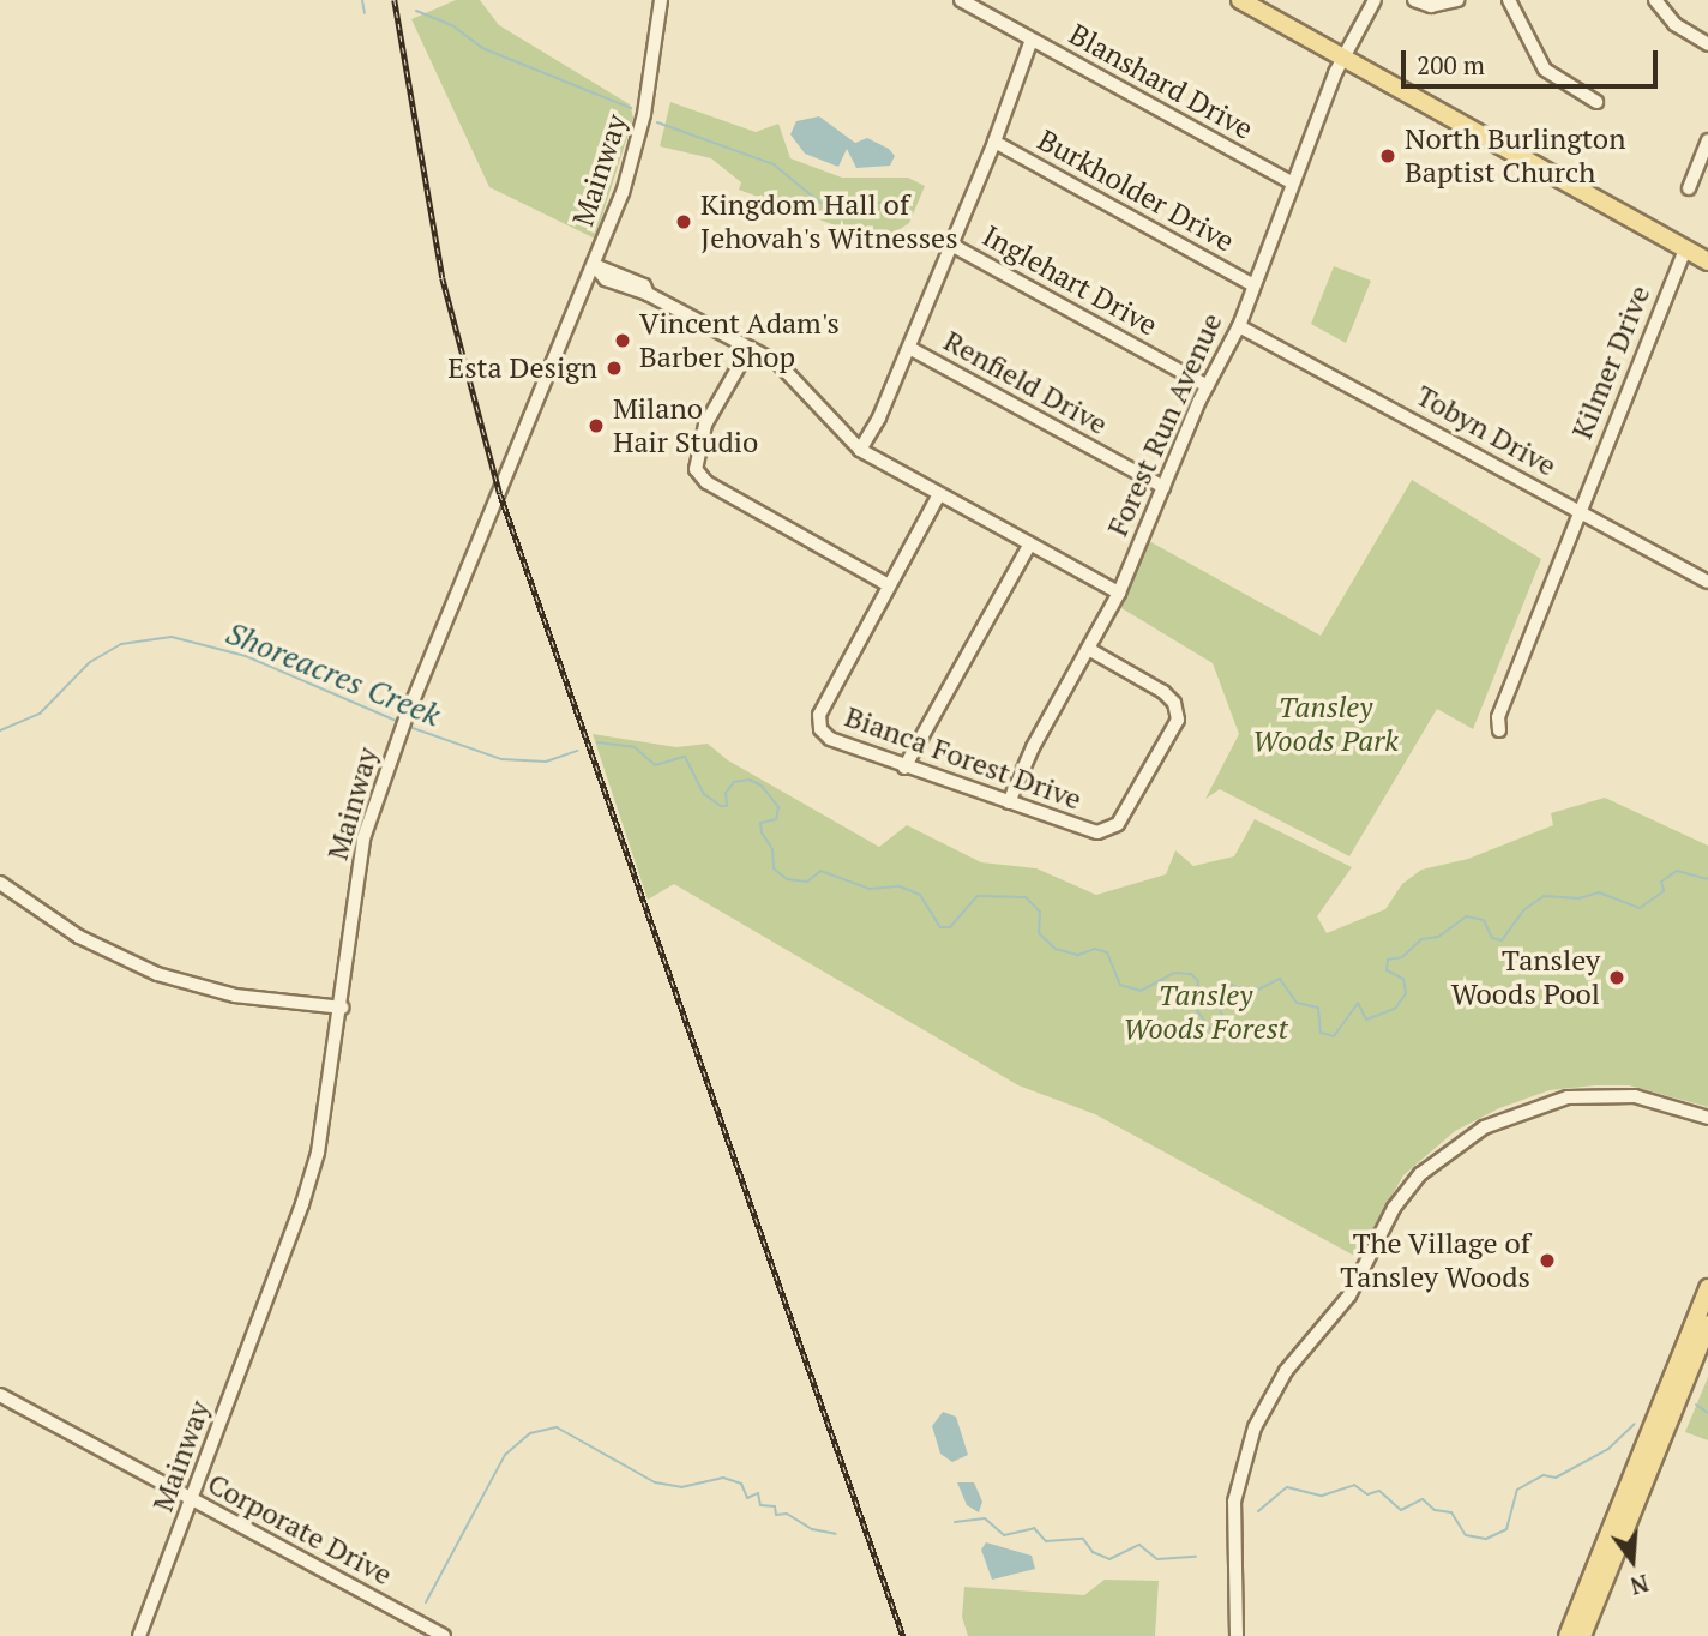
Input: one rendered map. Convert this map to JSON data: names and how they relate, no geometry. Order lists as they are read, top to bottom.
{
  "streets": {
    "street": [
      "Blanshard Drive",
      "Mainway",
      "Burkholder Drive",
      "Inglehart Drive",
      "Kilmer Drive",
      "Renfield Drive",
      "Forest Run Avenue",
      "Tobyn Drive",
      "Bianca Forest Drive",
      "Corporate Drive"
    ]
  },
  "crossings": [
    ["Blanshard Drive", "Forest Run Avenue"],
    ["Mainway", "Corporate Drive"],
    ["Burkholder Drive", "Forest Run Avenue"],
    ["Inglehart Drive", "Forest Run Avenue"],
    ["Kilmer Drive", "Tobyn Drive"],
    ["Renfield Drive", "Forest Run Avenue"],
    ["Forest Run Avenue", "Tobyn Drive"],
    ["Forest Run Avenue", "Bianca Forest Drive"]
  ],
  "water": ["Shoreacres Creek"],
  "parks": ["Tansley Woods Park", "Tansley Woods Forest"],
  "places": [
    "North Burlington Baptist Church",
    "Kingdom Hall of Jehovah's Witnesses",
    "Vincent Adam's Barber Shop",
    "Esta Design",
    "Milano Hair Studio",
    "Tansley Woods Pool",
    "The Village of Tansley Woods"
  ],
  "scale_bar": "200 m",
  "north": "bottom"
}
